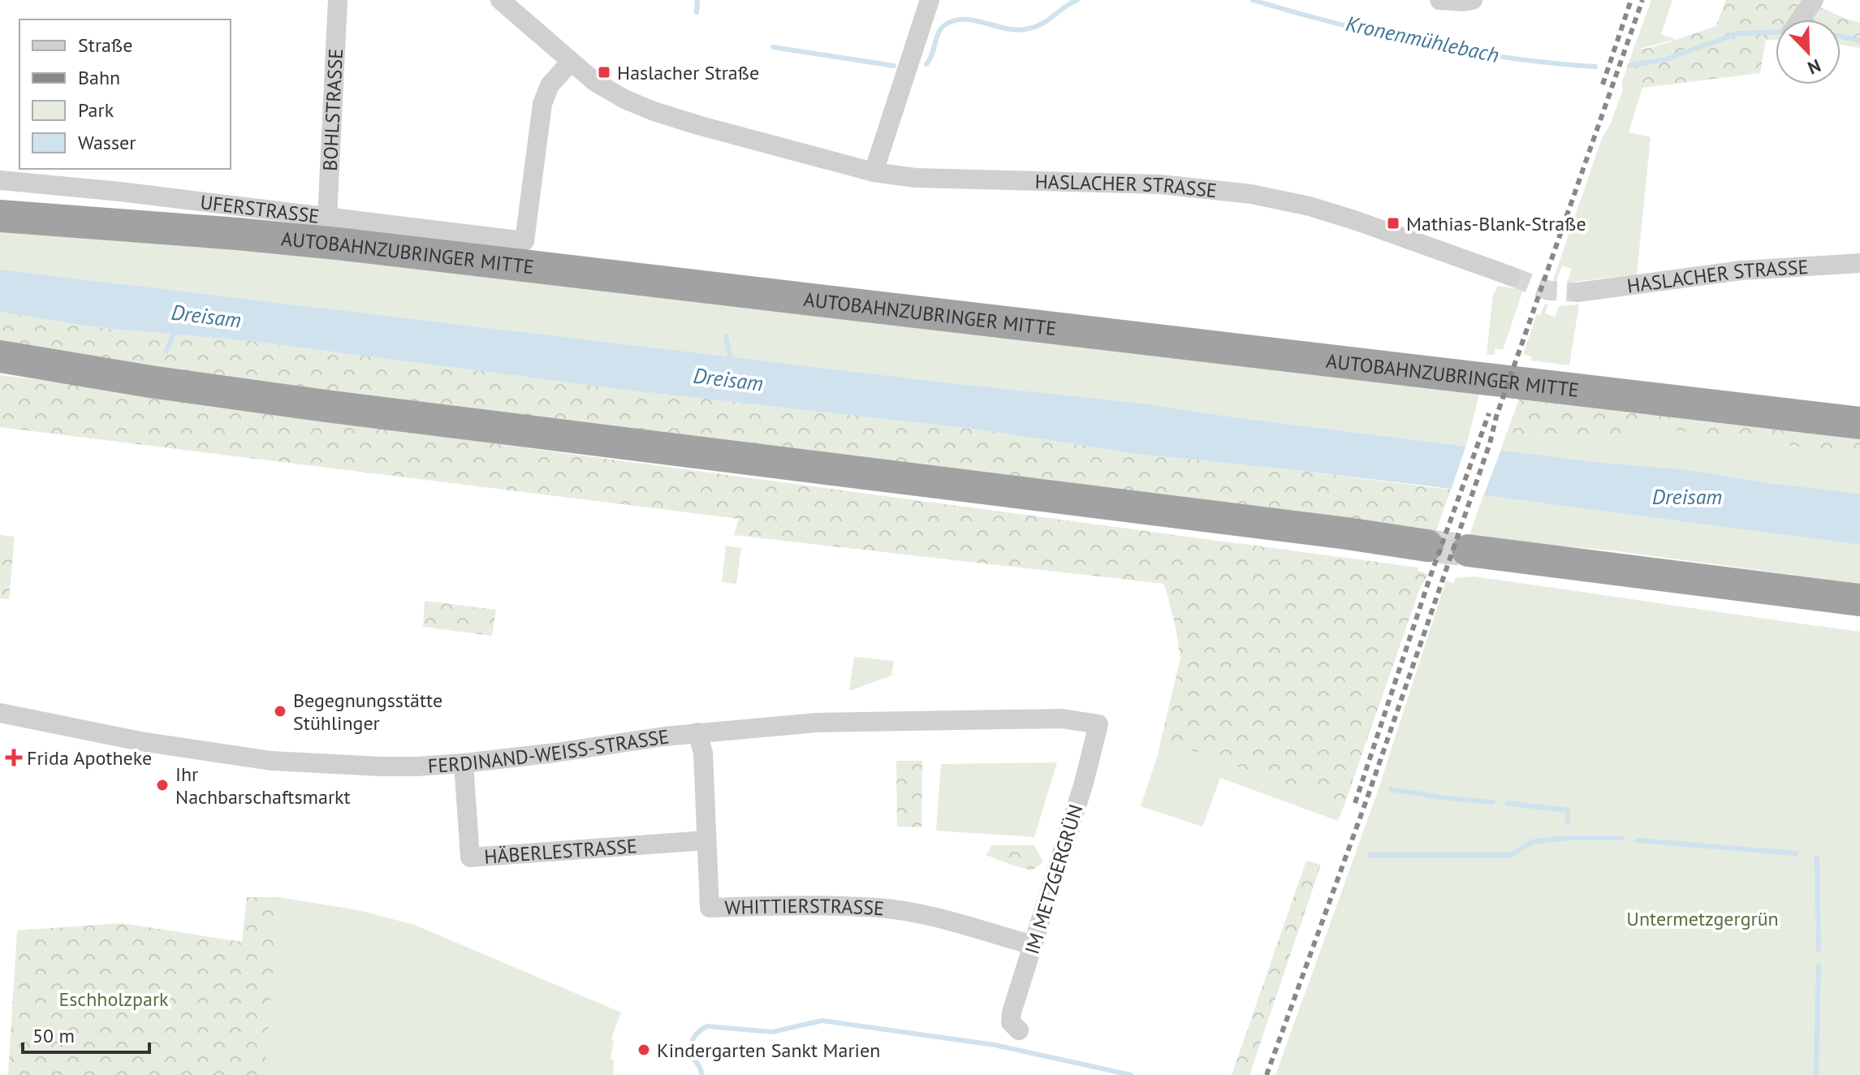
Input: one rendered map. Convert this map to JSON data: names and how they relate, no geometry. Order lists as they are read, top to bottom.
{
  "streets": {
    "highway": ["AUTOBAHNZUBRINGER MITTE"],
    "street": [
      "BOHLSTRASSE",
      "HASLACHER STRASSE",
      "UFERSTRASSE",
      "FERDINAND-WEISS-STRASSE",
      "HÄBERLESTRASSE",
      "IM METZGERGRÜN",
      "WHITTIERSTRASSE"
    ]
  },
  "crossings": [
    ["BOHLSTRASSE", "UFERSTRASSE"],
    ["HASLACHER STRASSE", "UFERSTRASSE"],
    ["FERDINAND-WEISS-STRASSE", "HÄBERLESTRASSE"],
    ["FERDINAND-WEISS-STRASSE", "IM METZGERGRÜN"],
    ["FERDINAND-WEISS-STRASSE", "WHITTIERSTRASSE"],
    ["HÄBERLESTRASSE", "WHITTIERSTRASSE"],
    ["IM METZGERGRÜN", "WHITTIERSTRASSE"]
  ],
  "water": ["Kronenmühlebach", "Dreisam"],
  "parks": ["Untermetzgergrün", "Eschholzpark"],
  "places": {
    "transit": ["Haslacher Straße", "Mathias-Blank-Straße"],
    "other": ["Begegnungsstätte Stühlinger", "Ihr Nachbarschaftsmarkt", "Kindergarten Sankt Marien"],
    "health": ["Frida Apotheke"]
  },
  "legend": [
    "Straße",
    "Bahn",
    "Park",
    "Wasser"
  ],
  "scale_bar": "50 m",
  "north": "bottom right"
}
